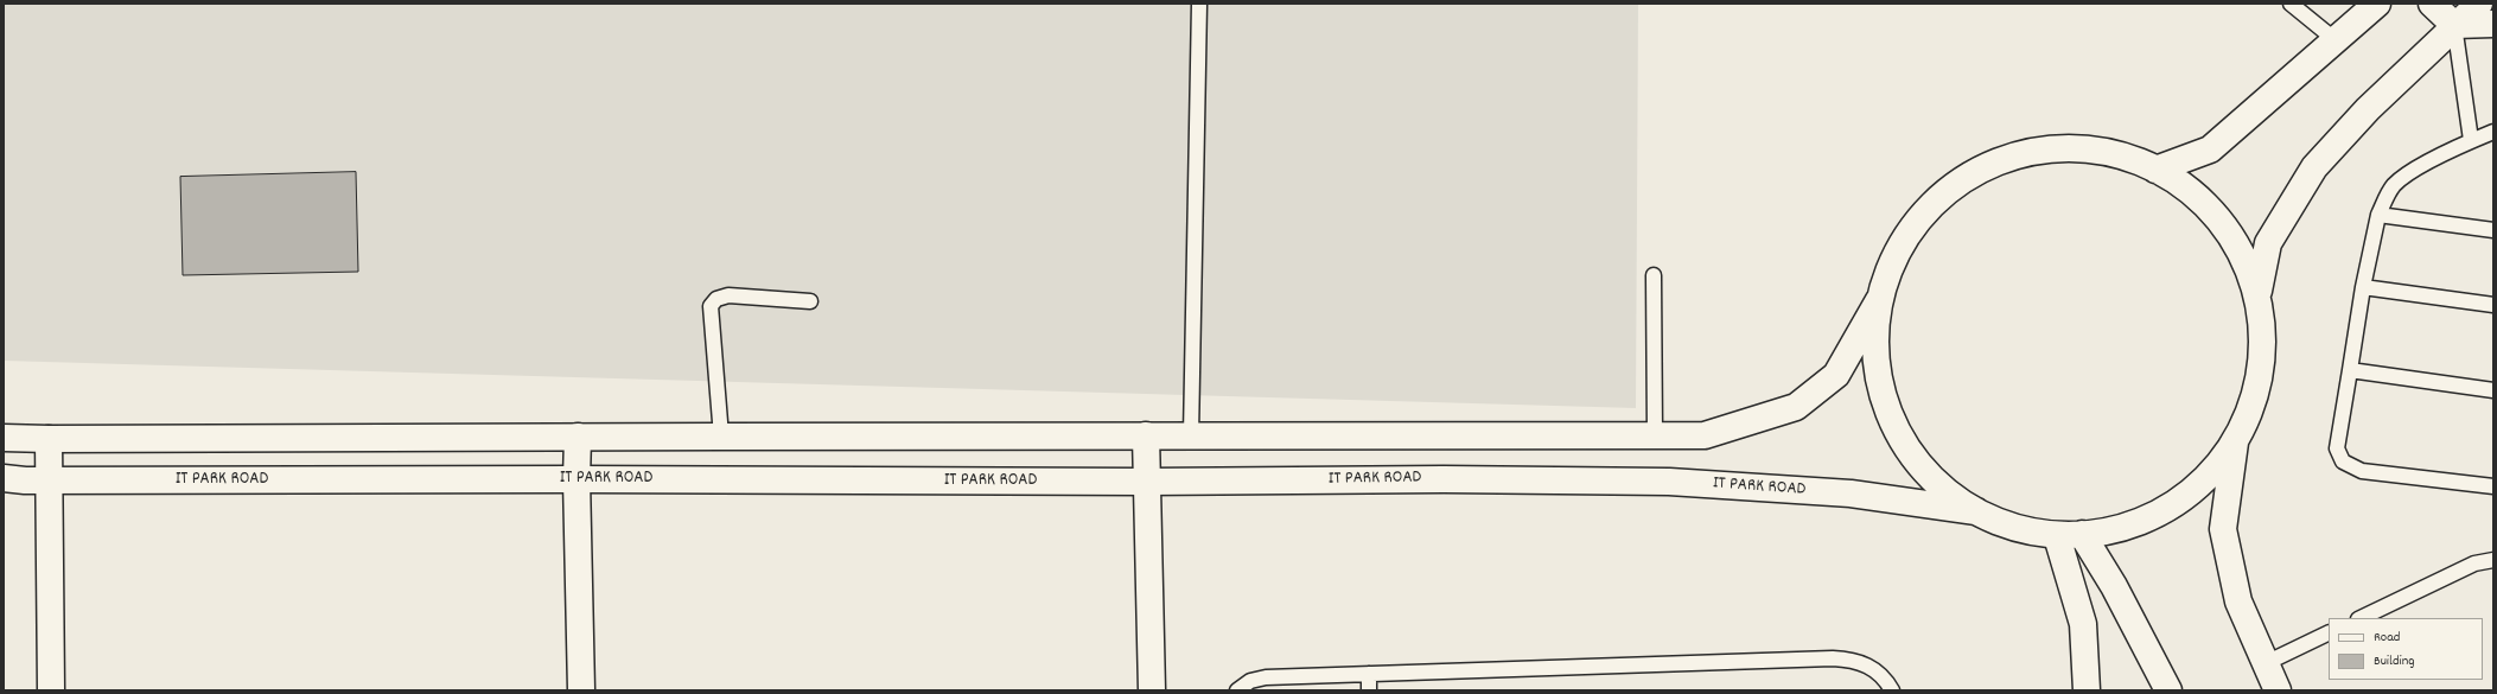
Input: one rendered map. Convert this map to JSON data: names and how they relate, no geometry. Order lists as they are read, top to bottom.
{
  "streets": {
    "street": ["IT PARK ROAD"]
  },
  "legend": ["Road", "Building"]
}
